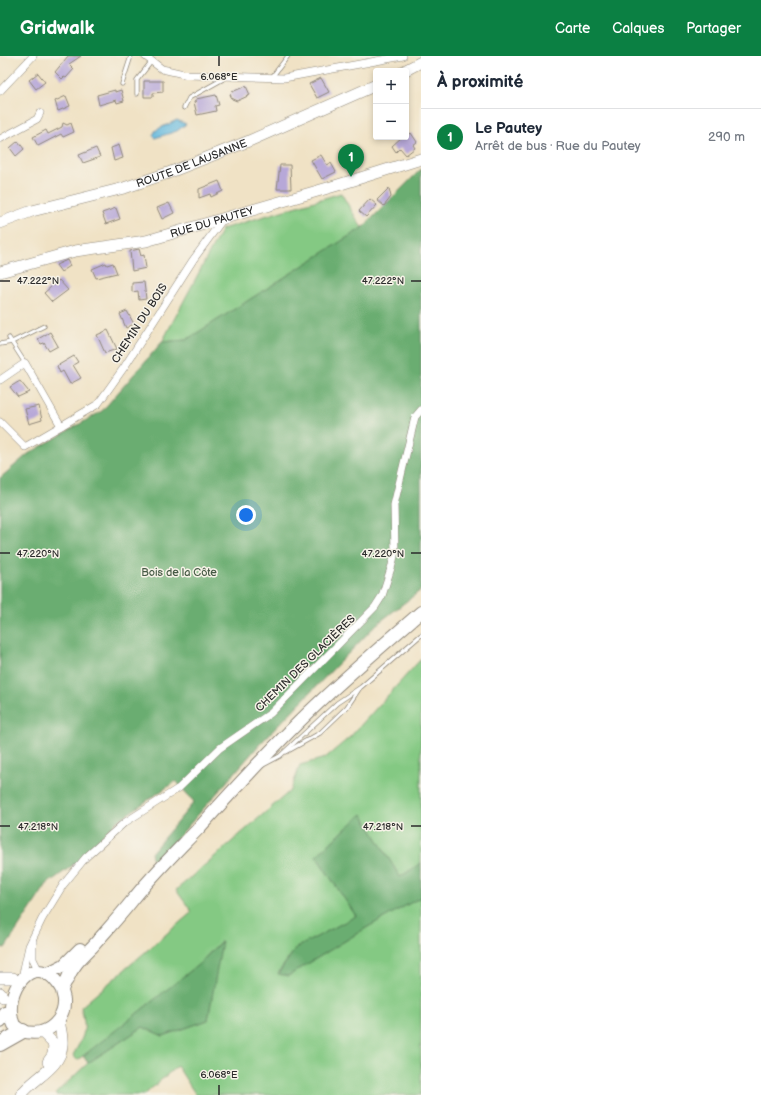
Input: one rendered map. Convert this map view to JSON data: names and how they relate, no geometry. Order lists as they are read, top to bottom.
{
  "streets": {
    "street": [
      "ROUTE DE LAUSANNE",
      "RUE DU PAUTEY",
      "CHEMIN DU BOIS",
      "CHEMIN DES GLACIÈRES"
    ]
  },
  "crossings": [
    ["RUE DU PAUTEY", "CHEMIN DU BOIS"]
  ],
  "parks": ["Bois de la Côte"],
  "page": {
    "header": "Gridwalk",
    "nav": ["Carte", "Calques", "Partager"],
    "heading": "À proximité",
    "map_buttons": ["+", "−"],
    "list": [
      {
        "mark": "1",
        "name": "Le Pautey",
        "note": "Arrêt de bus · Rue du Pautey",
        "value": "290 m"
      }
    ],
    "pins": "1"
  },
  "coordinates": [
    "6.068°E",
    "47.222°N",
    "47.220°N",
    "47.218°N"
  ]
}
